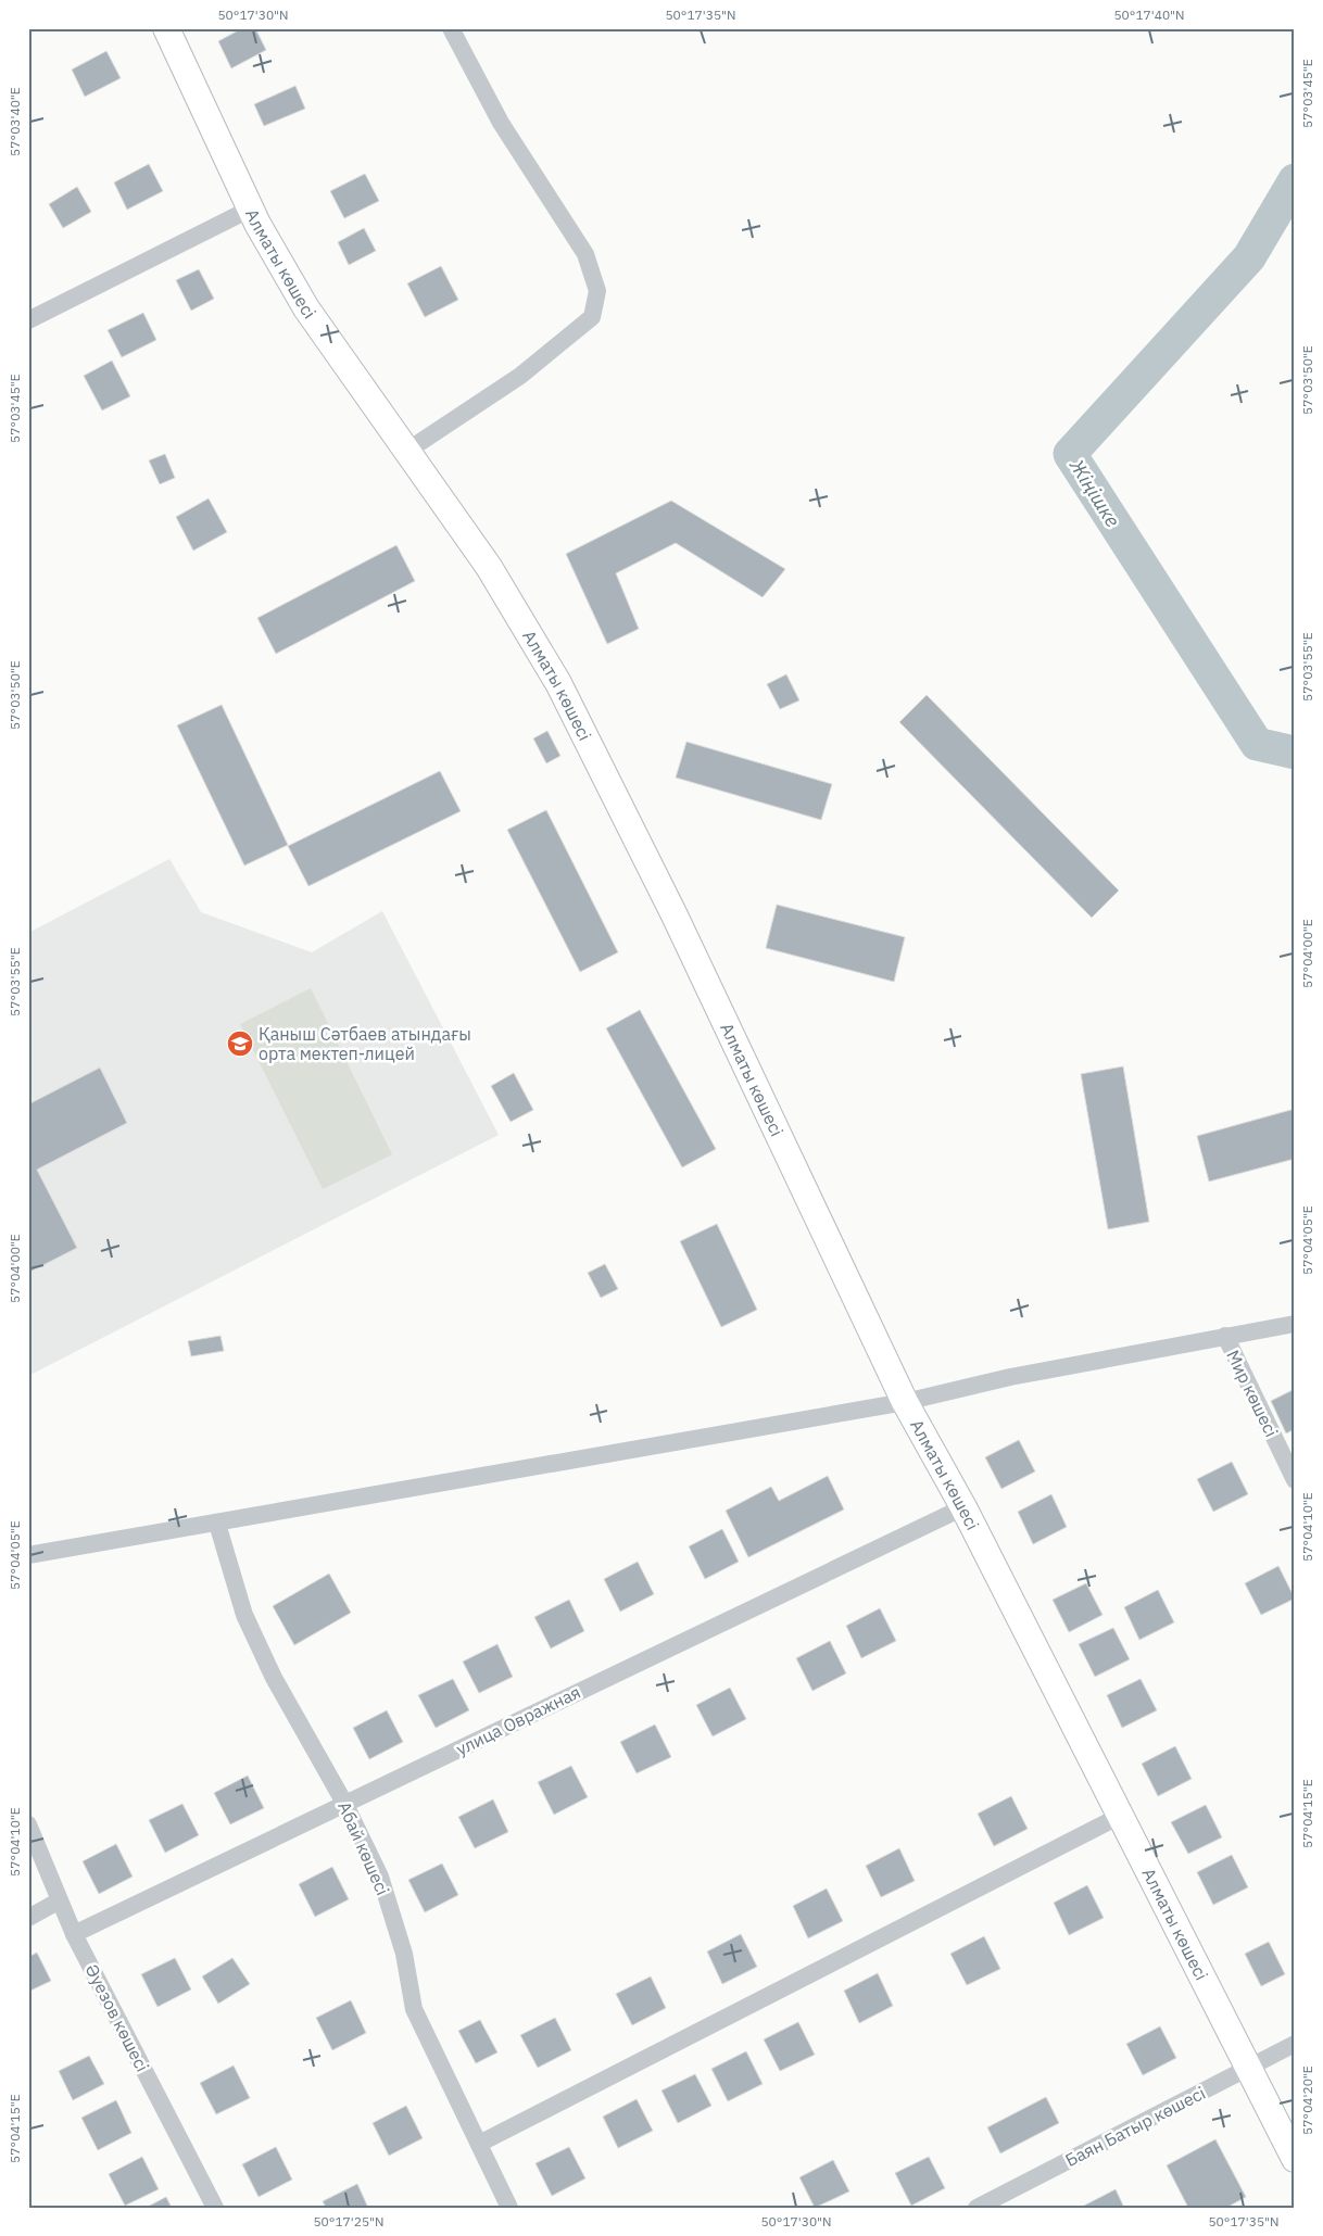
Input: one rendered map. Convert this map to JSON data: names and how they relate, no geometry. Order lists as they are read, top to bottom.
{
  "streets": {
    "street": [
      "Алматы көшесі",
      "Мир көшесі",
      "улица Овражная",
      "Абай көшесі",
      "Әуезов көшесі",
      "Баян Батыр көшесі"
    ]
  },
  "crossings": [
    ["Алматы көшесі", "улица Овражная"],
    ["Алматы көшесі", "Баян Батыр көшесі"],
    ["улица Овражная", "Абай көшесі"],
    ["улица Овражная", "Әуезов көшесі"]
  ],
  "water": ["Жіңішке"],
  "places": {
    "school or university": ["Қаныш Сәтбаев атындағы орта мектеп-лицей"]
  },
  "coordinates": [
    "50°17'30\"N",
    "50°17'35\"N",
    "50°17'40\"N",
    "57°03'45\"E",
    "57°03'40\"E",
    "57°03'50\"E",
    "57°03'55\"E",
    "57°04'00\"E",
    "57°04'05\"E",
    "57°04'10\"E",
    "57°04'15\"E",
    "57°04'20\"E",
    "50°17'25\"N"
  ]
}
